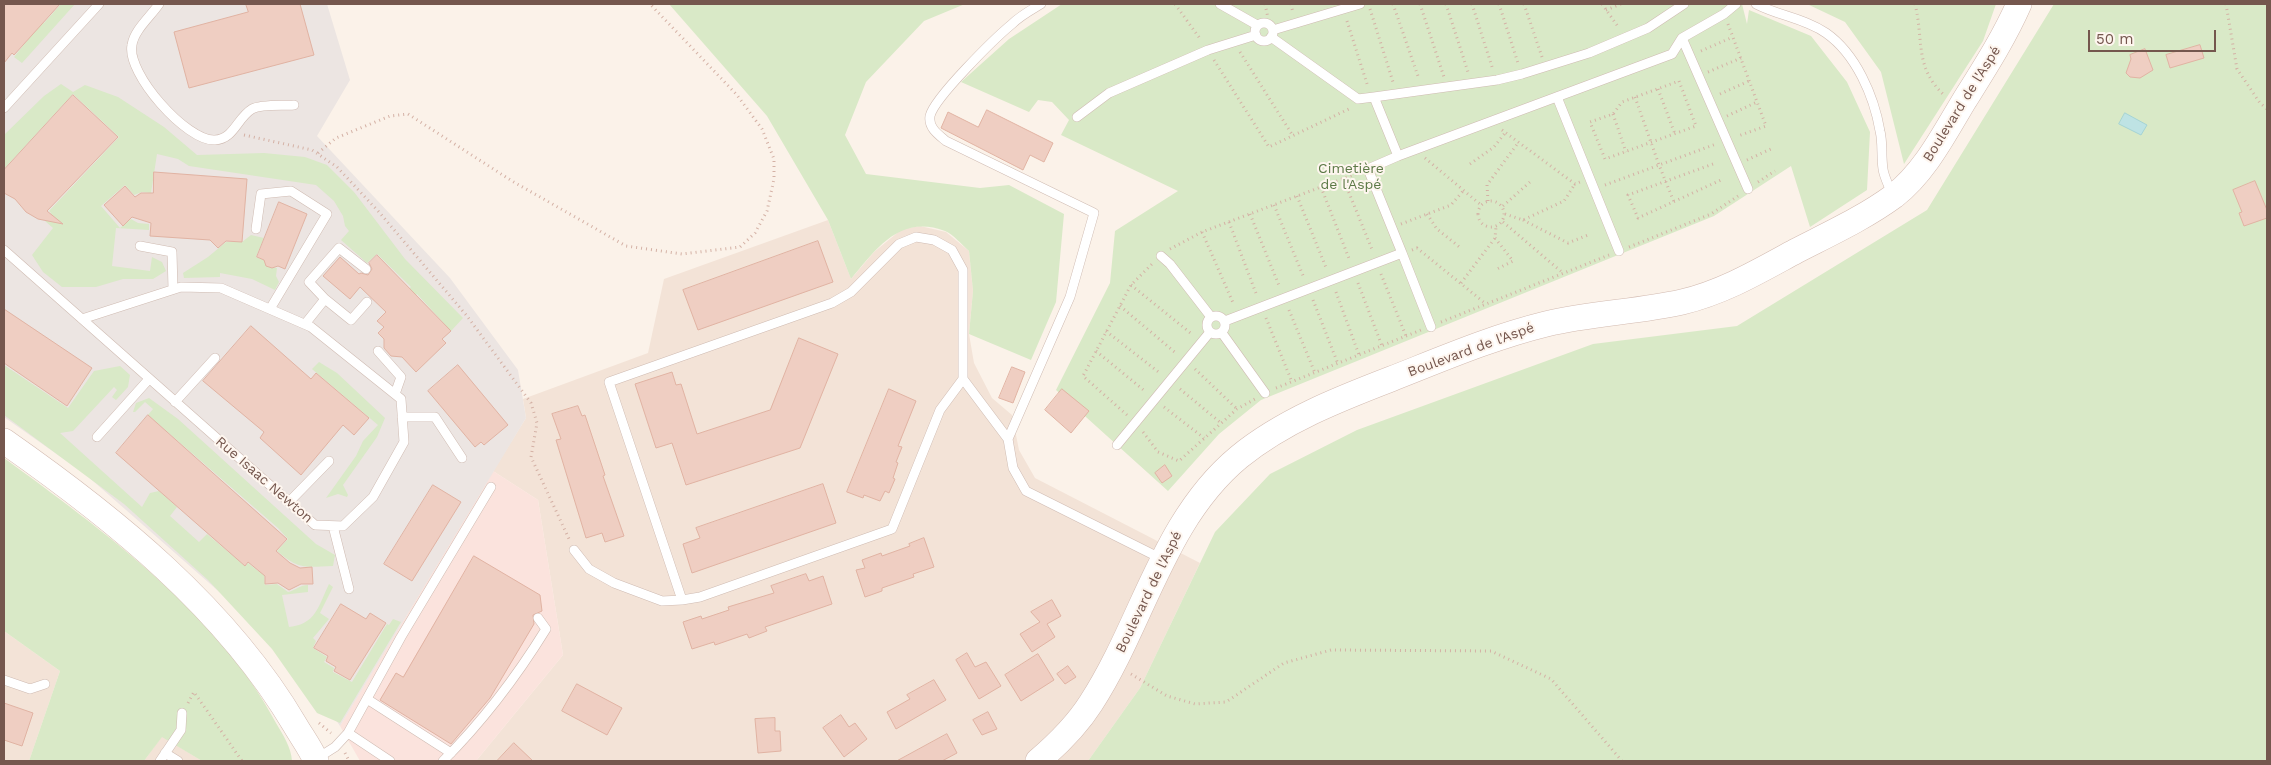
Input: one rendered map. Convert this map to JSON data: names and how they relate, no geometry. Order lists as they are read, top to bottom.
{
  "streets": {
    "main road": ["Boulevard de l'Aspé"],
    "lane": ["Rue Isaac Newton"]
  },
  "parks": ["Cimetière de l'Aspé"],
  "scale_bar": "50 m"
}
